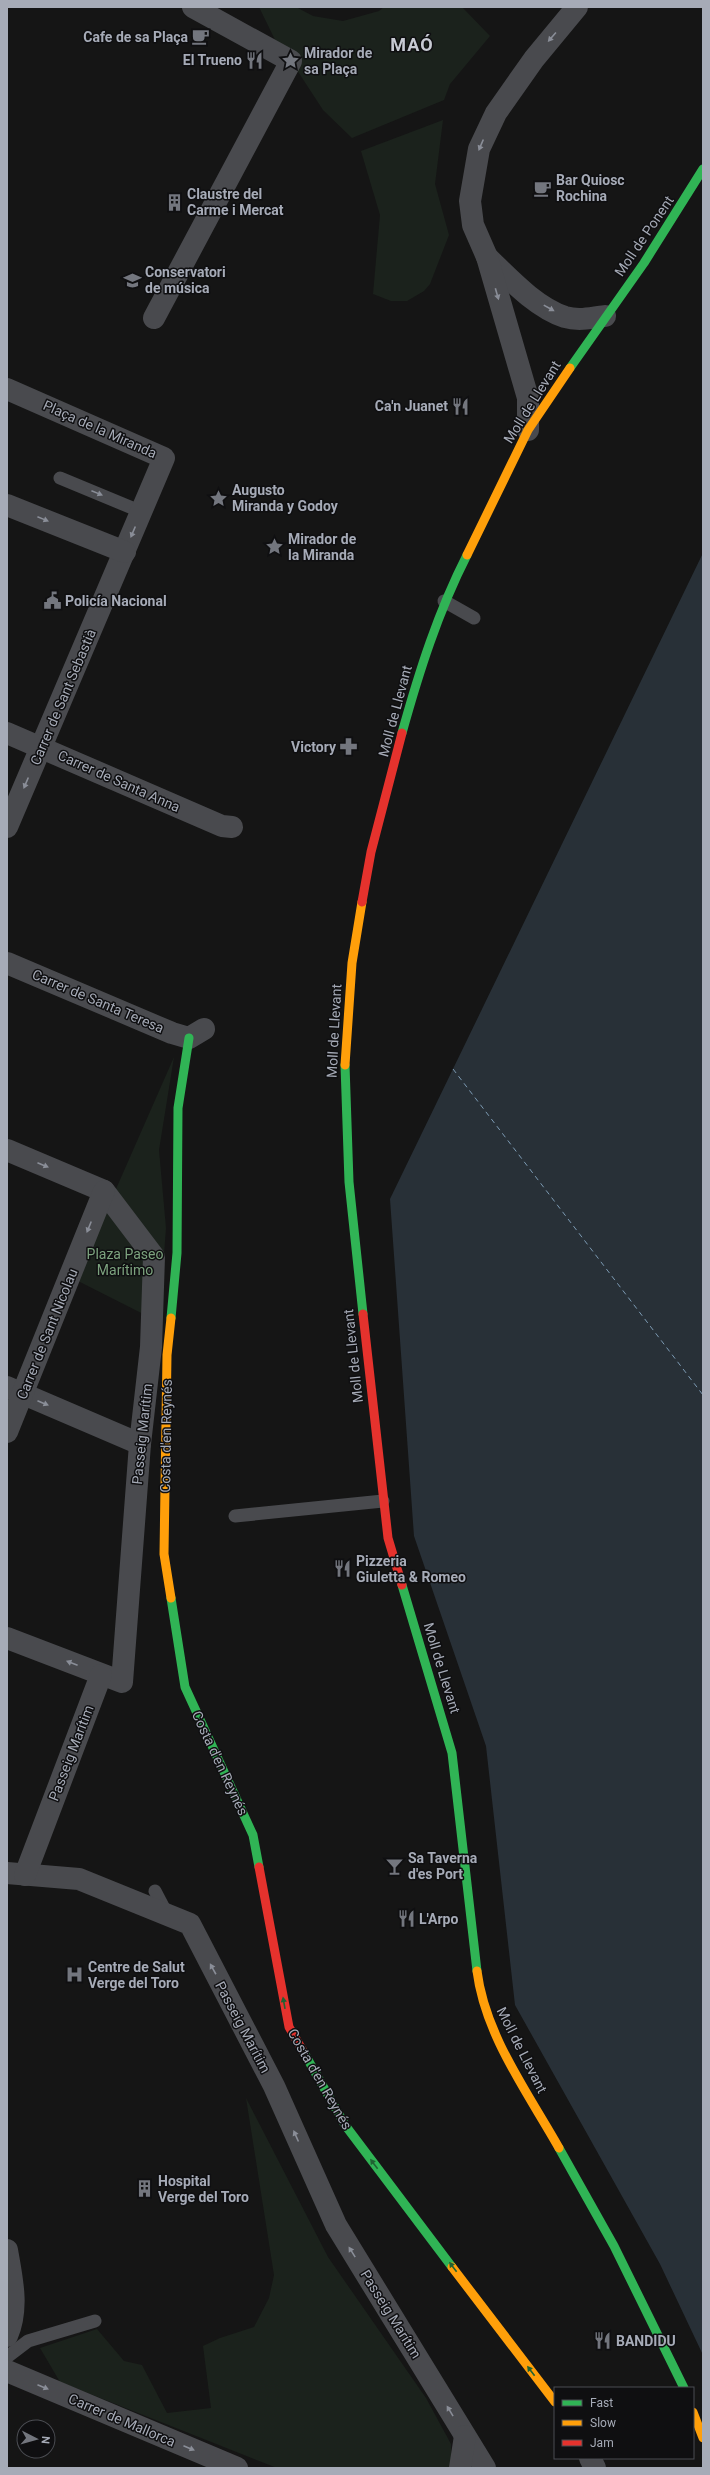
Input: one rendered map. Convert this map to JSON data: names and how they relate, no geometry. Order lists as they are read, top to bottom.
{
  "streets": {
    "street": [
      "Moll de Ponent",
      "Moll de Llevant",
      "Plaça de la Miranda",
      "Carrer de Sant Sebastià",
      "Carrer de Santa Anna",
      "Carrer de Santa Teresa",
      "Carrer de Sant Nicolau",
      "Passeig Marítim",
      "Costa d'en Reynés",
      "Carrer de Mallorca"
    ]
  },
  "crossings": [
    ["Moll de Ponent", "Moll de Llevant"],
    ["Plaça de la Miranda", "Carrer de Sant Sebastià"],
    ["Carrer de Sant Sebastià", "Carrer de Santa Anna"],
    ["Carrer de Santa Teresa", "Costa d'en Reynés"],
    ["Carrer de Sant Nicolau", "Passeig Marítim"]
  ],
  "one_way": [
    "Carrer de Sant Nicolau",
    "Passeig Marítim",
    "Costa d'en Reynés",
    "Carrer de Mallorca"
  ],
  "districts": ["MAÓ"],
  "parks": ["Plaza Paseo Marítimo"],
  "places": {
    "cafe": ["Cafe de sa Plaça", "Bar Quiosc Rochina"],
    "restaurant": [
      "El Trueno",
      "Ca'n Juanet",
      "Pizzeria Giuletta & Romeo",
      "L'Arpo",
      "BANDIDU"
    ],
    "place": ["Mirador de sa Plaça", "Augusto Miranda y Godoy", "Mirador de la Miranda"],
    "building": ["Claustre del Carme i Mercat", "Hospital Verge del Toro"],
    "school or university": ["Conservatori de música"],
    "public building": ["Policía Nacional"],
    "pharmacy": ["Victory"],
    "bar": ["Sa Taverna d'es Port"],
    "hospital": ["Centre de Salut Verge del Toro"]
  },
  "legend": ["Fast", "Slow", "Jam"],
  "north": "right"
}
